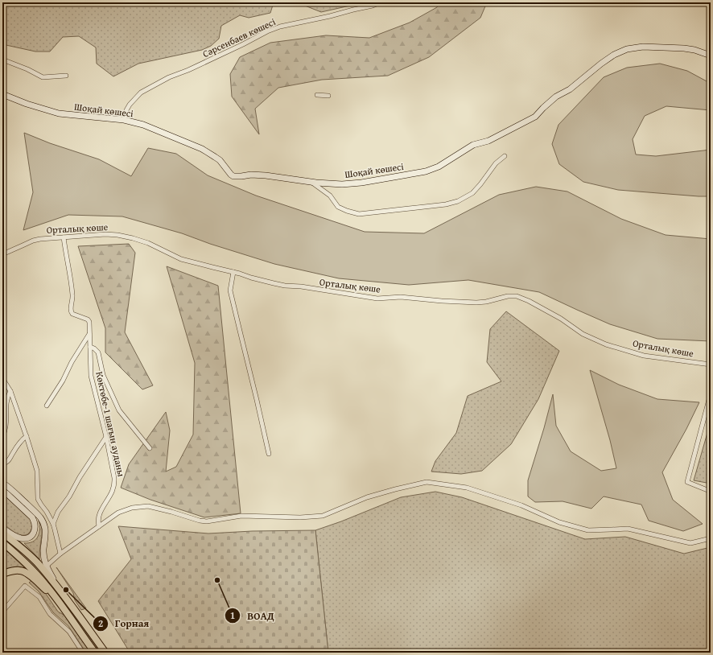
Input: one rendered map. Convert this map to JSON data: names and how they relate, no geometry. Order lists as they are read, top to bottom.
{
  "streets": {
    "street": [
      "Сәрсенбаев көшесі",
      "Шоқай көшесі",
      "Орталық көше",
      "Көктөбе-1 шағын ауданы"
    ]
  },
  "crossings": [
    ["Сәрсенбаев көшесі", "Шоқай көшесі"],
    ["Орталық көше", "Көктөбе-1 шағын ауданы"]
  ],
  "places": ["ВОАД", "Горная"]
}
